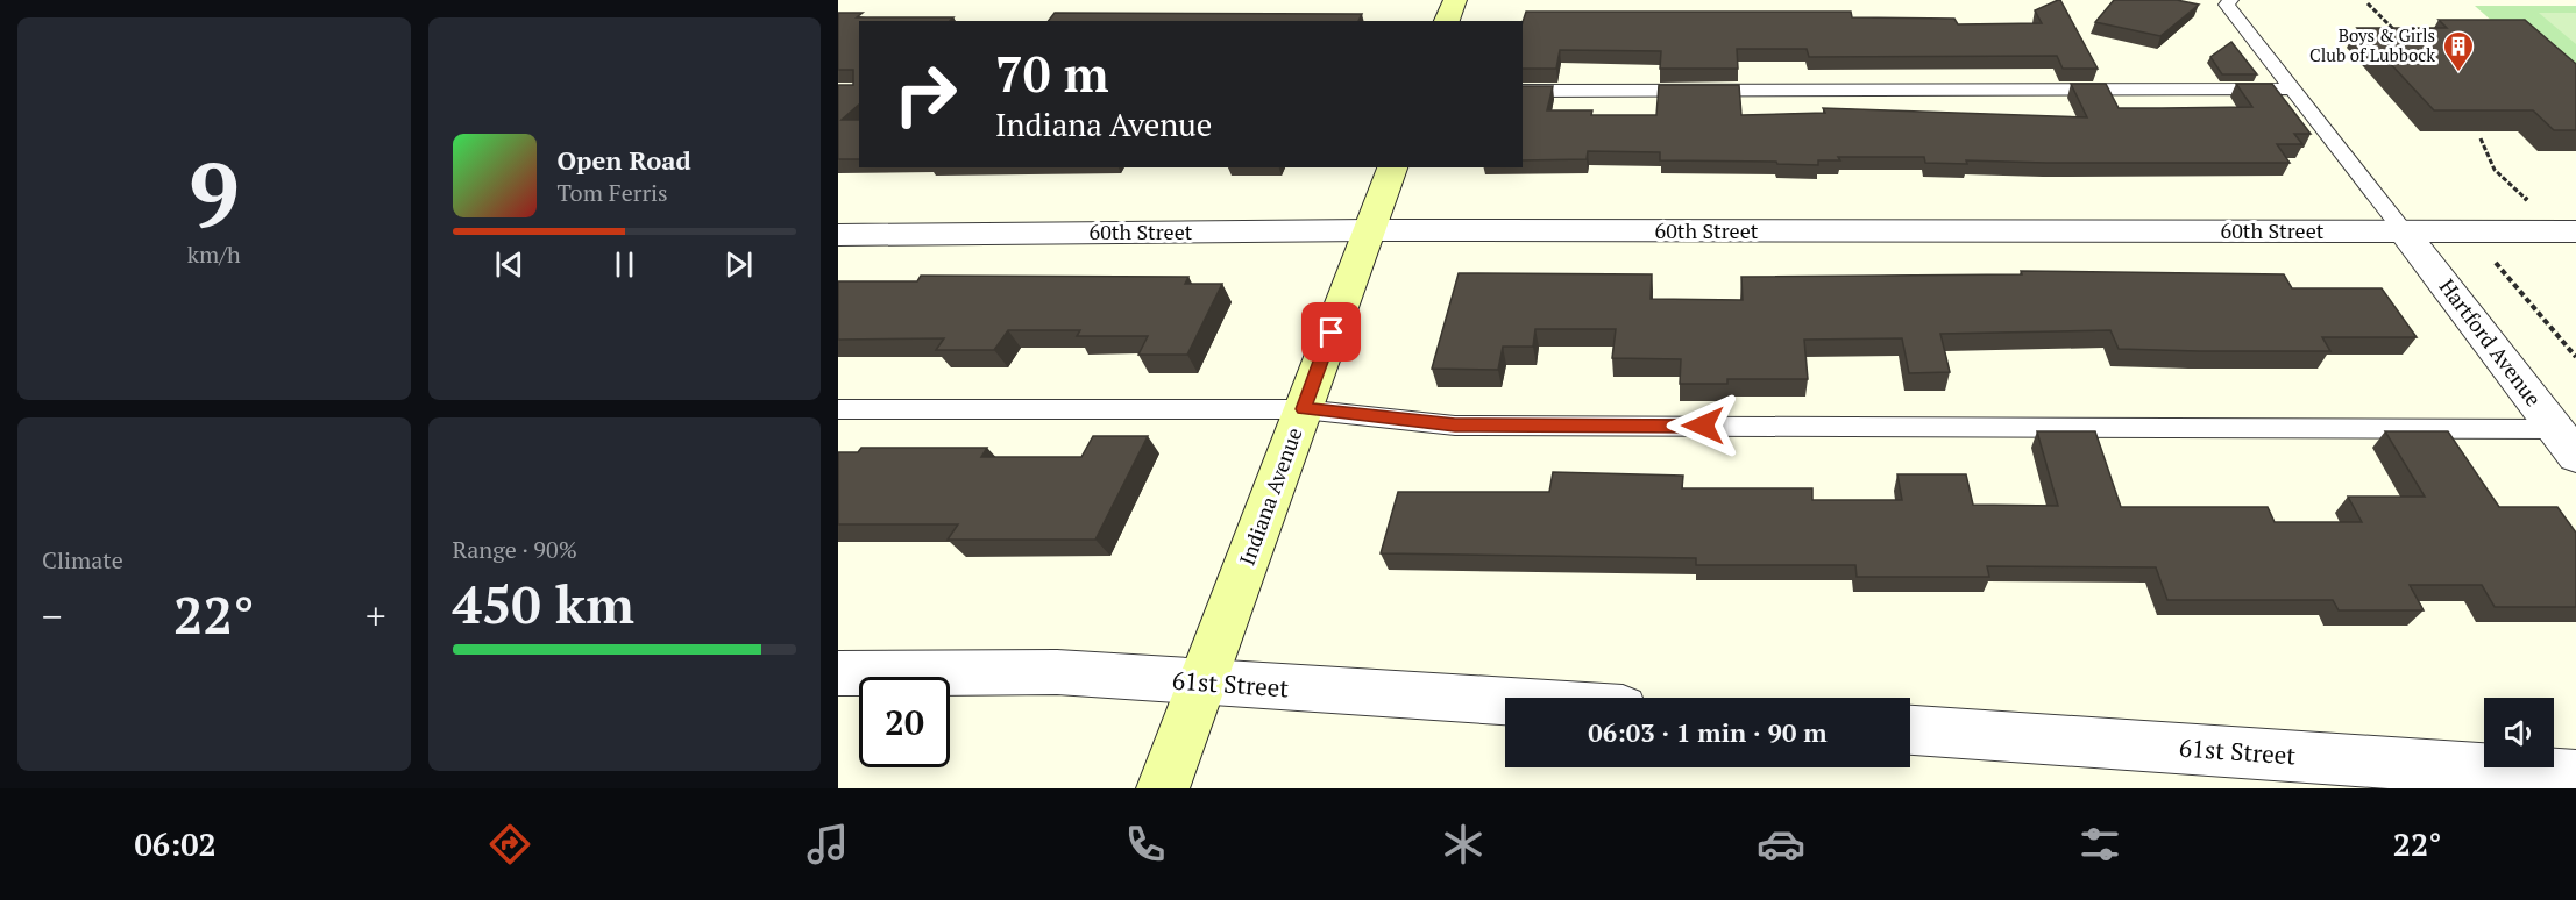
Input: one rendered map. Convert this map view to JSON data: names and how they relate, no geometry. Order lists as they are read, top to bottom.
{
  "streets": {
    "main road": ["Indiana Avenue"],
    "street": ["60th Street", "Hartford Avenue", "61st Street"]
  },
  "crossings": [
    ["60th Street", "Hartford Avenue"],
    ["60th Street", "Indiana Avenue"],
    ["Indiana Avenue", "61st Street"]
  ],
  "places": {
    "building": ["Boys & Girls Club of Lubbock"]
  },
  "page": {
    "tile": [
      ["9", "km/h"],
      "Climate",
      ["Range · 90%", "450 km"]
    ],
    "turn": ["70 m", "Indiana Avenue"],
    "song": ["Open Road", "Tom Ferris"],
    "heat": ["−", "22°", "+"],
    "limit": "20",
    "trip": "06:03 · 1 min · 90 m",
    "tabs": ["06:02", "22°"]
  }
}
